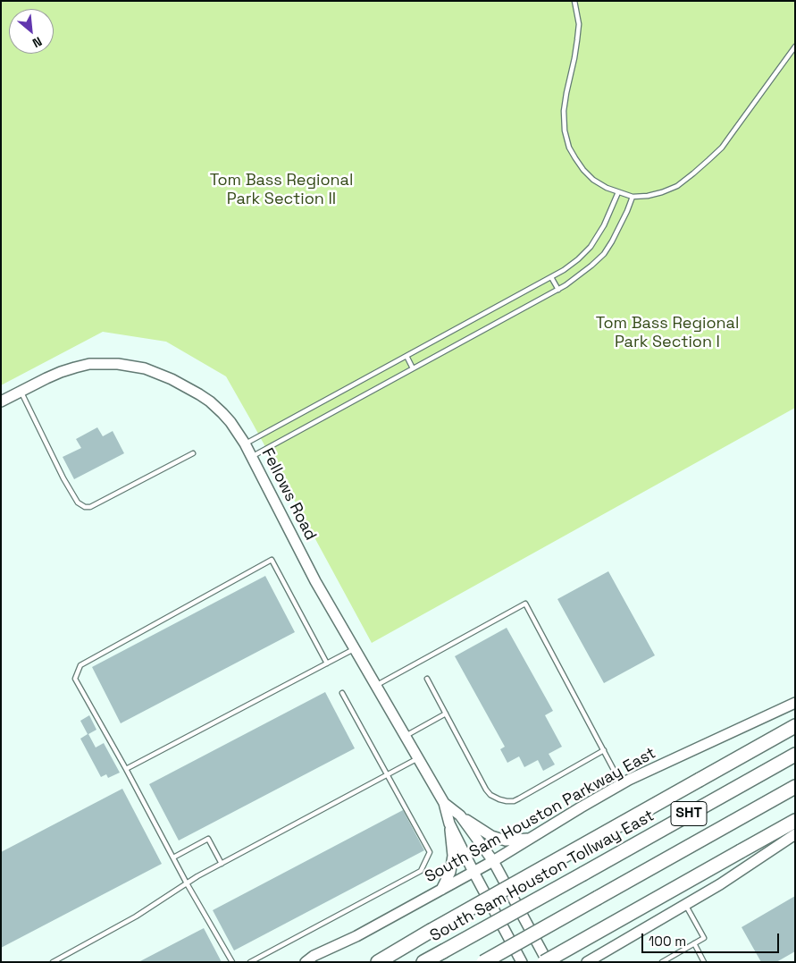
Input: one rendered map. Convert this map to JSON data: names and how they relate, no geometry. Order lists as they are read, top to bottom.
{
  "streets": {
    "highway": ["SHT", "South Sam Houston Tollway East"],
    "main road": ["Fellows Road", "South Sam Houston Parkway East"]
  },
  "crossings": [
    ["Fellows Road", "South Sam Houston Parkway East"]
  ],
  "parks": ["Tom Bass Regional Park Section II", "Tom Bass Regional Park Section I"],
  "scale_bar": "100 m",
  "north": "bottom right"
}
